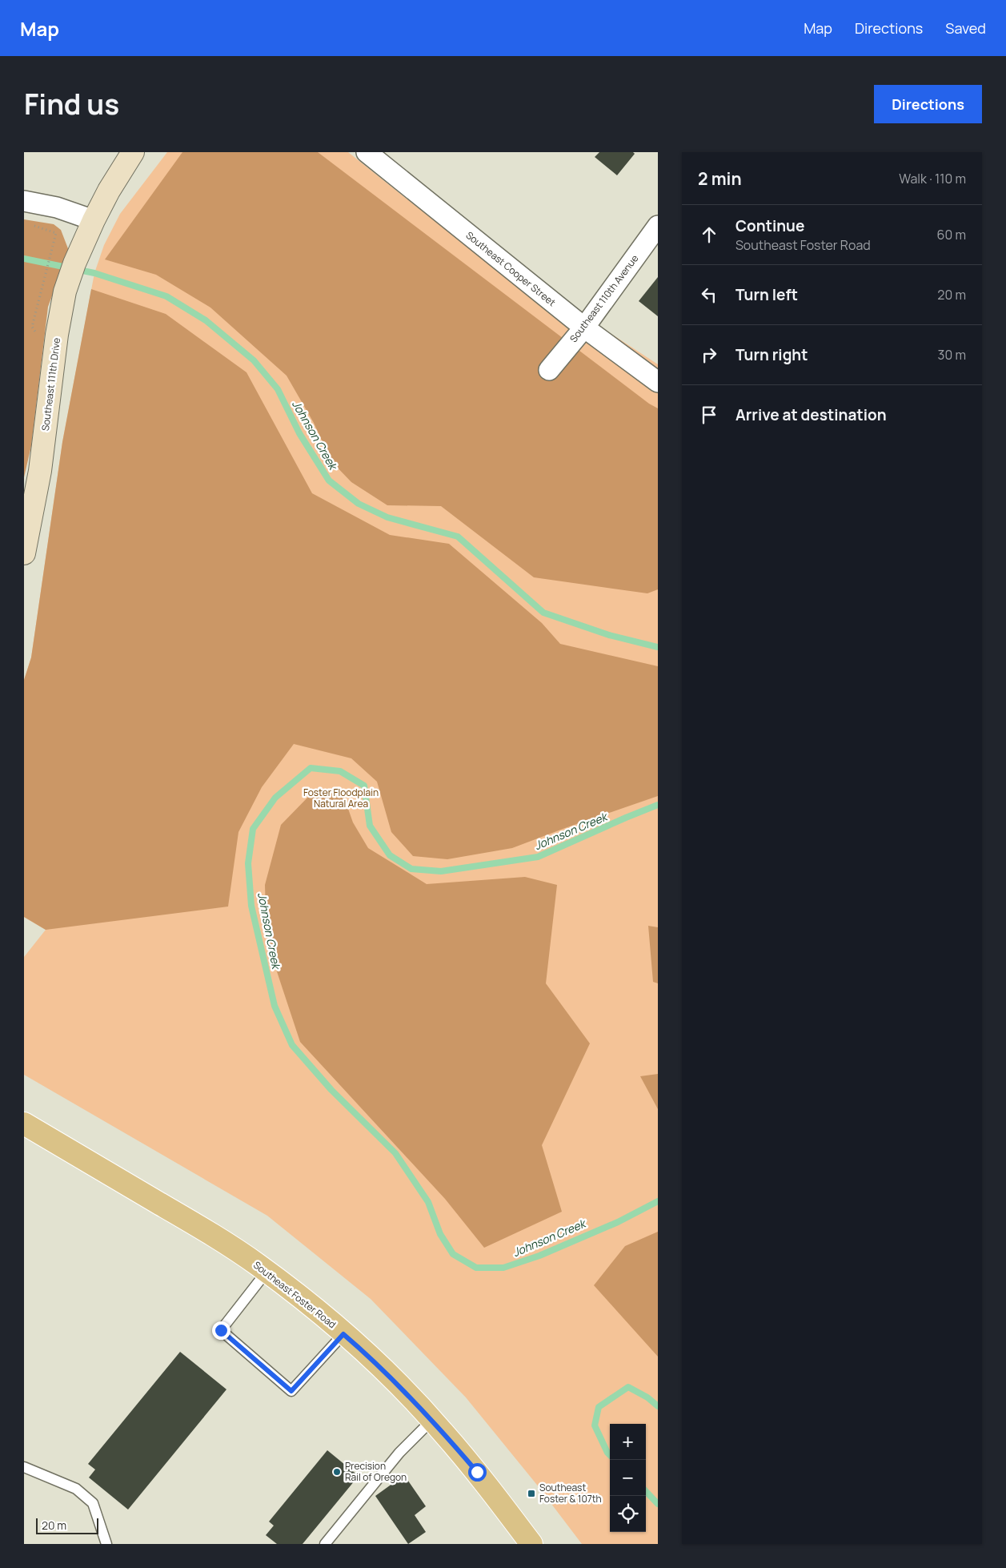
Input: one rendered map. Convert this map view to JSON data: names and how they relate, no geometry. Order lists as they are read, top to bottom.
{
  "streets": {
    "main road": ["Southeast 111th Drive", "Southeast Foster Road"],
    "street": ["Southeast Cooper Street", "Southeast 110th Avenue"]
  },
  "crossings": [
    ["Southeast Cooper Street", "Southeast 110th Avenue"]
  ],
  "water": ["Johnson Creek"],
  "parks": ["Foster Floodplain Natural Area"],
  "places": {
    "other": ["Precision Rail of Oregon"],
    "transit": ["Southeast Foster & 107th"]
  },
  "scale_bar": "20 m",
  "page": {
    "header": "Map",
    "nav": ["Map", "Directions", "Saved"],
    "title": "Find us",
    "buttons": "Directions",
    "heading": ["2 min", "Walk · 110 m"],
    "list": [
      ["Continue", "Southeast Foster Road", "60 m"],
      ["Turn left", "20 m"],
      ["Turn right", "30 m"],
      "Arrive at destination"
    ],
    "map_buttons": ["+", "−"],
    "scale": "20 m"
  }
}
